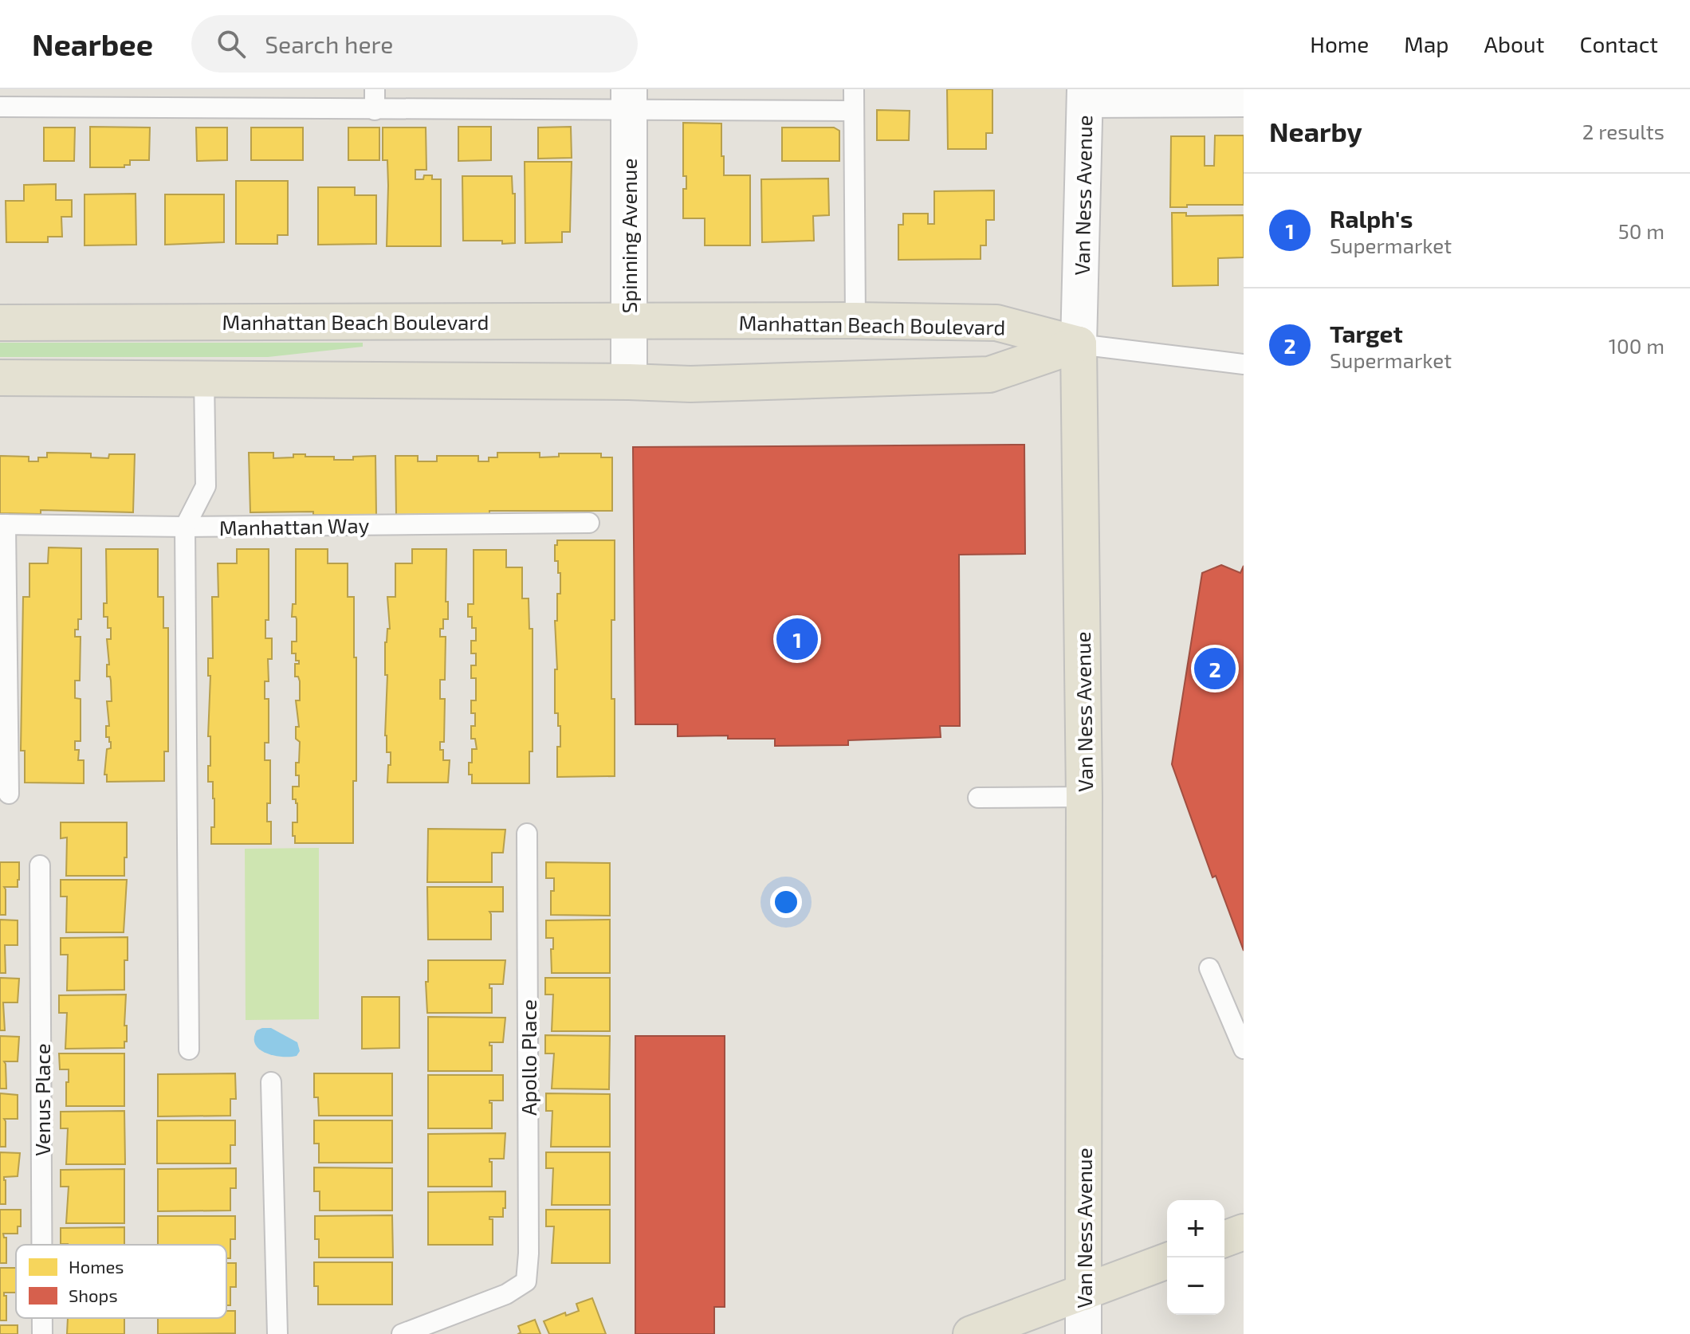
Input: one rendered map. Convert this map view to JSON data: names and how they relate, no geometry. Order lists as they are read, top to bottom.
{
  "streets": {
    "main road": ["Van Ness Avenue", "Manhattan Beach Boulevard"],
    "street": ["Spinning Avenue"],
    "lane": ["Manhattan Way", "Apollo Place", "Venus Place"]
  },
  "crossings": [
    ["Van Ness Avenue", "Manhattan Beach Boulevard"],
    ["Spinning Avenue", "Manhattan Beach Boulevard"]
  ],
  "legend": ["Homes", "Shops"],
  "page": {
    "header": "Nearbee",
    "search": "Search here",
    "nav": [
      "Home",
      "Map",
      "About",
      "Contact"
    ],
    "heading": ["Nearby", "2 results"],
    "list": [
      {
        "mark": "1",
        "name": "Ralph's",
        "note": "Supermarket",
        "value": "50 m"
      },
      {
        "mark": "2",
        "name": "Target",
        "note": "Supermarket",
        "value": "100 m"
      }
    ],
    "pins": ["1", "2"],
    "map_buttons": ["+", "−"]
  }
}
